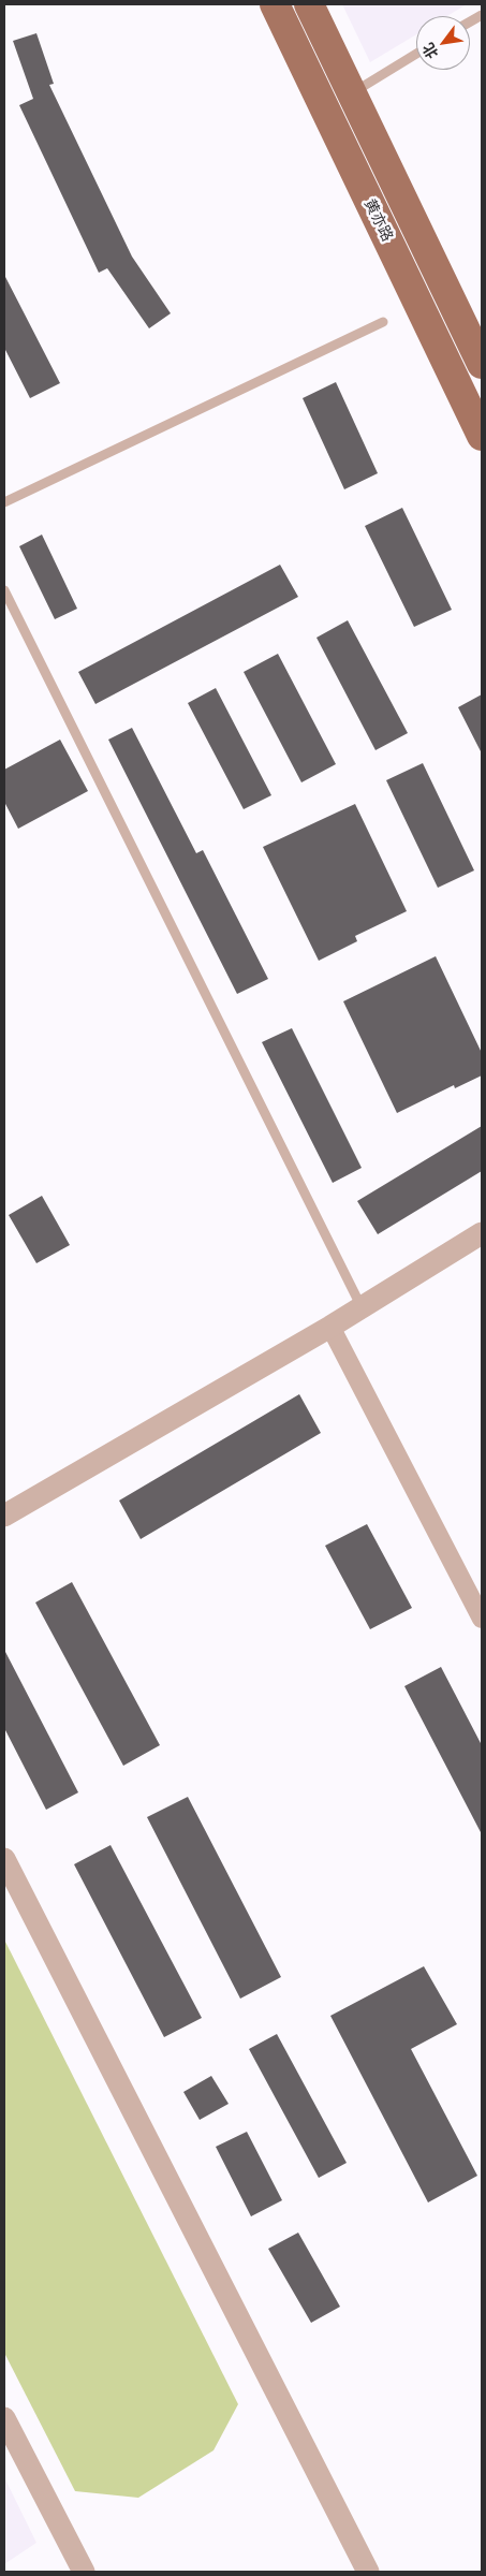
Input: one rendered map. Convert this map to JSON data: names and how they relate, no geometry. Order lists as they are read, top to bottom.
{
  "streets": {
    "main road": ["黄亦路"]
  },
  "north": "bottom left"
}
